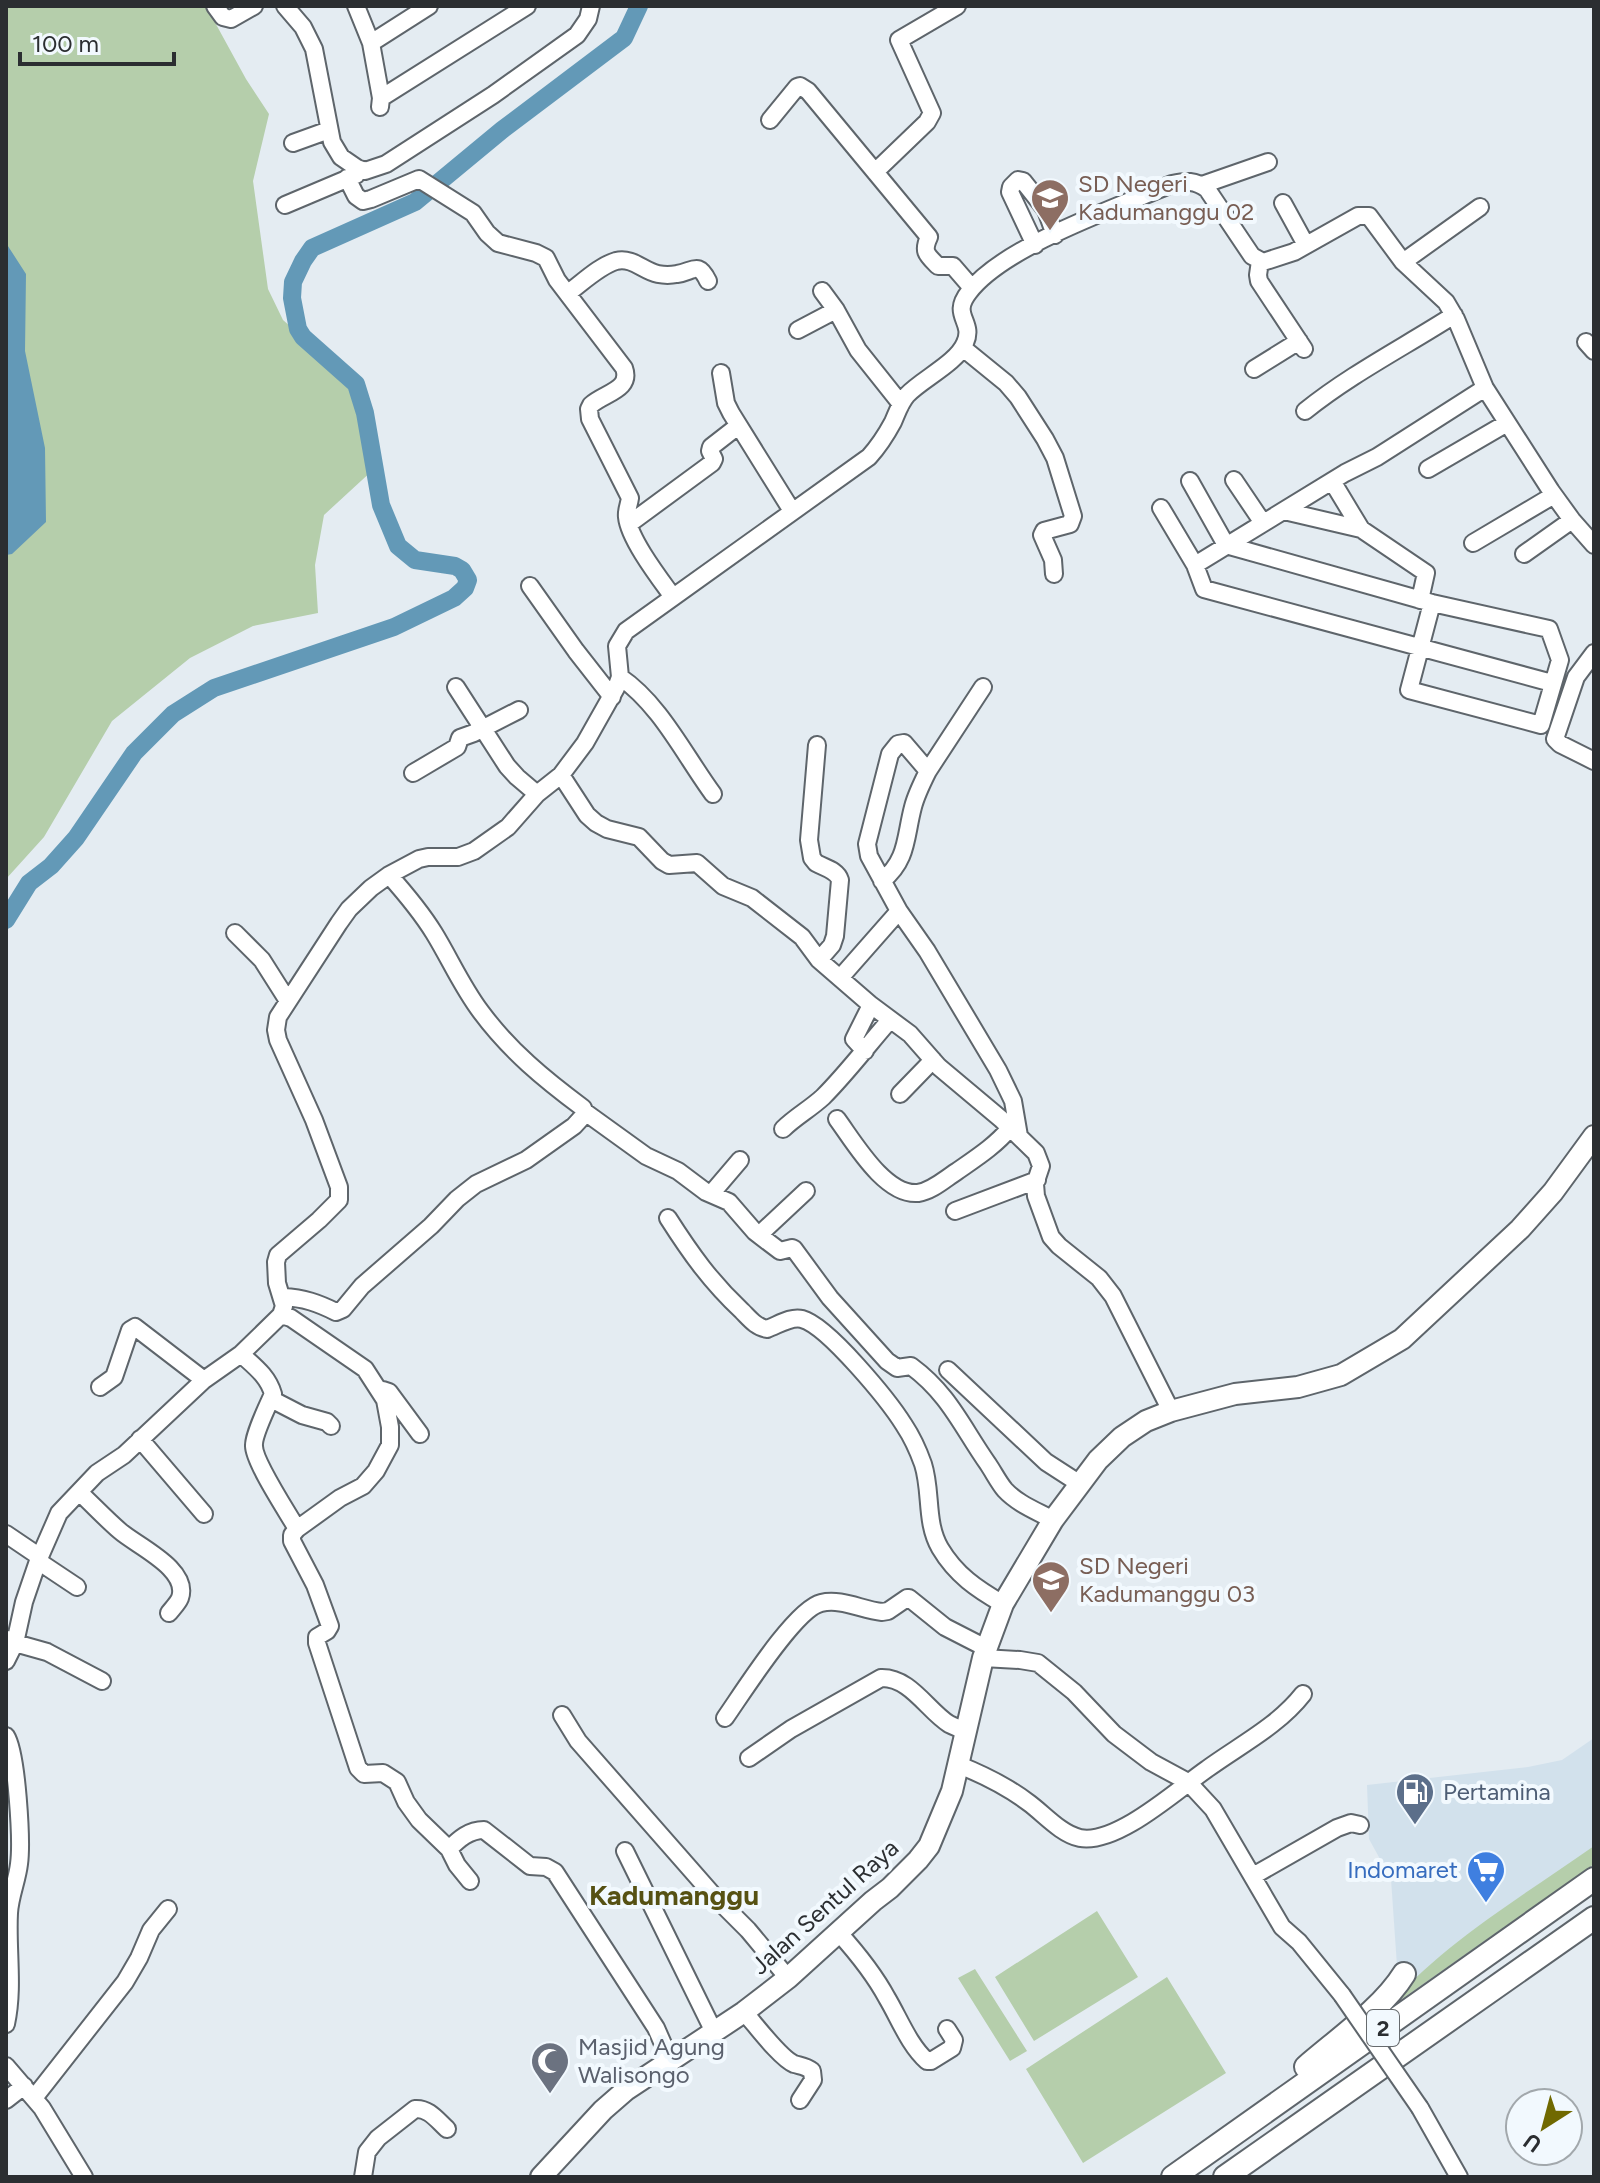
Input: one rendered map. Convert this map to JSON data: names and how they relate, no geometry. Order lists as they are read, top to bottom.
{
  "streets": {
    "highway": ["2"],
    "main road": ["Jalan Sentul Raya"]
  },
  "districts": ["Kadumanggu"],
  "places": {
    "school or university": ["SD Negeri Kadumanggu 02", "SD Negeri Kadumanggu 03"],
    "fuel station": ["Pertamina"],
    "supermarket": ["Indomaret"],
    "mosque": ["Masjid Agung Walisongo"]
  },
  "scale_bar": "100 m",
  "north": "bottom left"
}
